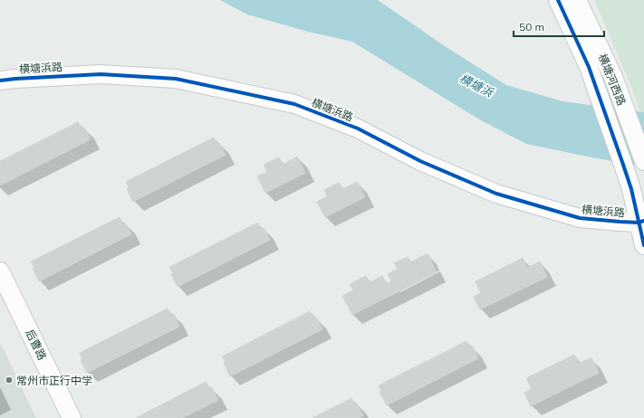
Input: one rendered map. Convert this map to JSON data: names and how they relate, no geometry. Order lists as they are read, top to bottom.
{
  "streets": {
    "street": ["横塘浜路", "横塘河西路", "后曹路"]
  },
  "crossings": [
    ["横塘浜路", "横塘河西路"]
  ],
  "water": ["横塘浜"],
  "places": ["常州市正行中学"],
  "scale_bar": "50 m"
}
